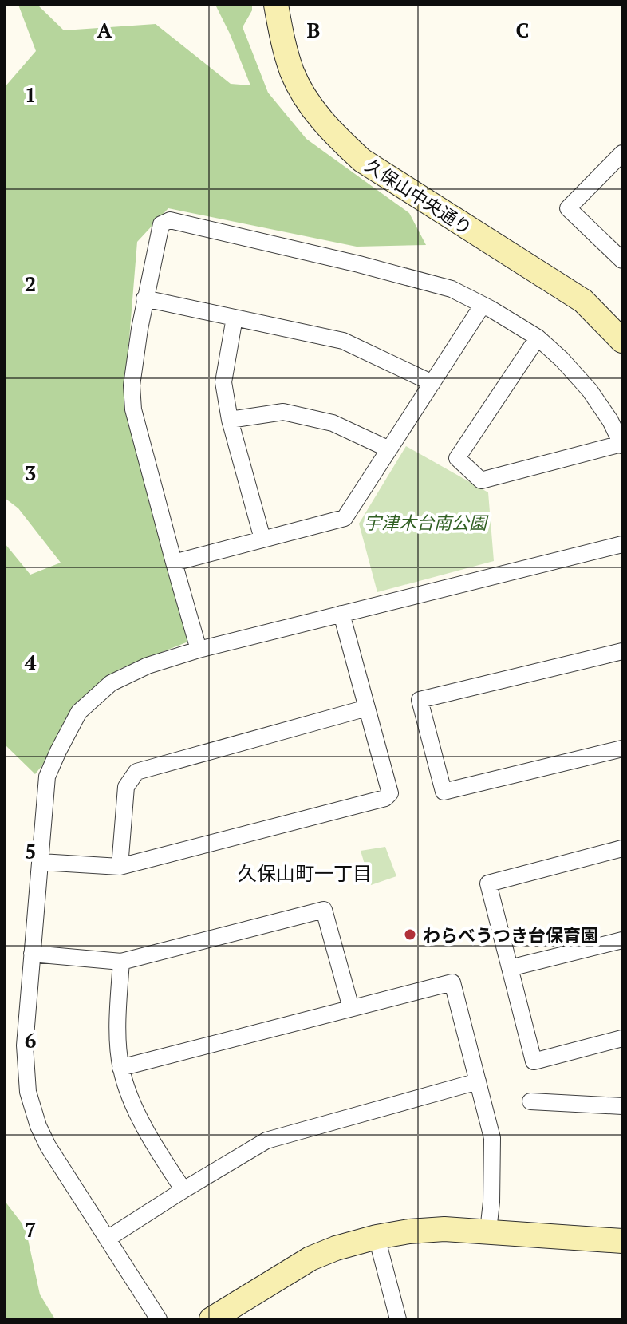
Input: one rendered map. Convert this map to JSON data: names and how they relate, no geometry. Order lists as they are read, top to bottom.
{
  "streets": {
    "street": ["久保山中央通り"]
  },
  "districts": ["久保山町一丁目"],
  "parks": ["宇津木台南公園"],
  "places": ["わらべうつき台保育園"],
  "grid": {
    "columns": ["A", "B", "C"],
    "rows": [
      "1",
      "2",
      "3",
      "4",
      "5",
      "6",
      "7"
    ]
  }
}
